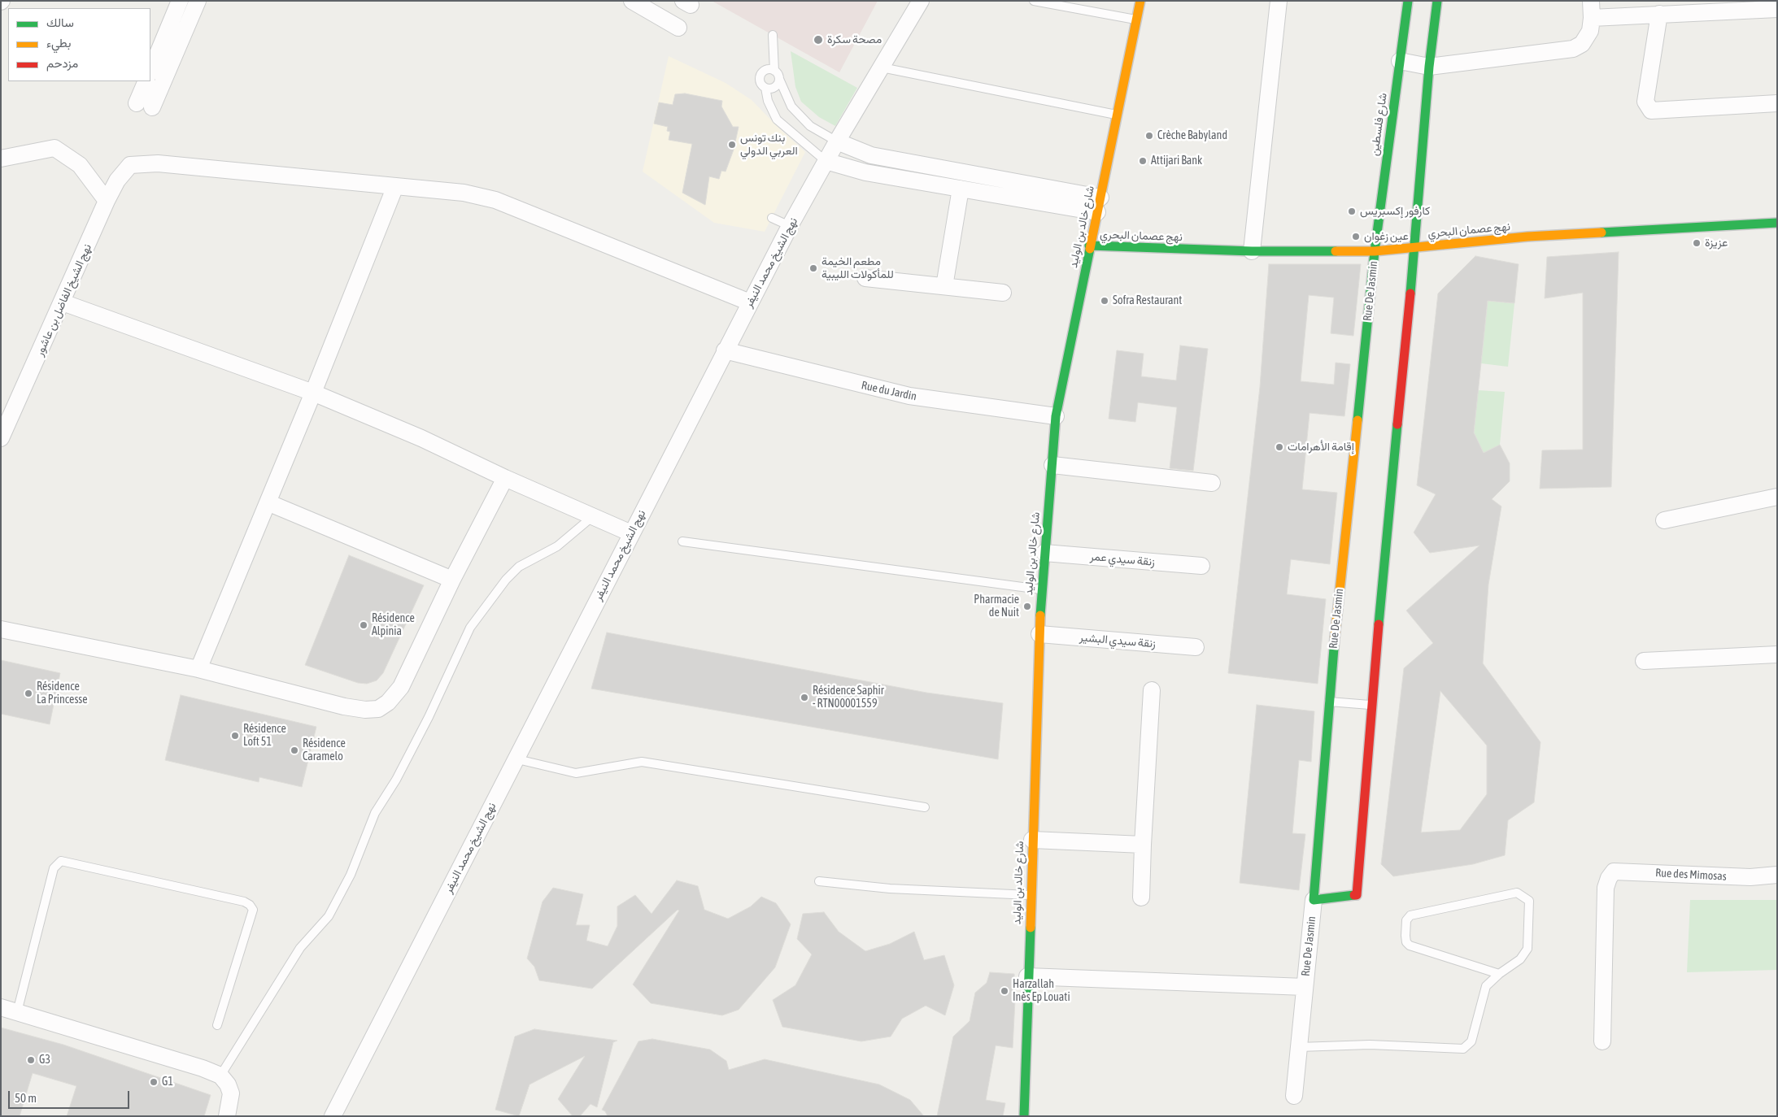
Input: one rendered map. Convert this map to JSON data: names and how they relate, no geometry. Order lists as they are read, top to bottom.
{
  "streets": {
    "street": [
      "شارع فلسطين",
      "شارع خالد بن الوليد",
      "نهج عصمان البحري",
      "نهج الشيخ محمد النيفر",
      "Rue De Jasmin",
      "نهج الشيخ الفاضل بن عاشور",
      "Rue du Jardin",
      "زنقة سيدي عمر",
      "زنقة سيدي البشير",
      "Rue des Mimosas"
    ]
  },
  "crossings": [
    ["شارع فلسطين", "نهج عصمان البحري"],
    ["شارع فلسطين", "Rue De Jasmin"],
    ["شارع خالد بن الوليد", "نهج عصمان البحري"],
    ["شارع خالد بن الوليد", "Rue De Jasmin"],
    ["شارع خالد بن الوليد", "Rue du Jardin"],
    ["شارع خالد بن الوليد", "زنقة سيدي عمر"],
    ["شارع خالد بن الوليد", "زنقة سيدي البشير"],
    ["نهج عصمان البحري", "Rue De Jasmin"],
    ["نهج الشيخ محمد النيفر", "Rue du Jardin"]
  ],
  "places": [
    "مصحة سكرة",
    "Crèche Babyland",
    "بنك تونس العربي الدولي",
    "Attijari Bank",
    "كارفور إكسبريس",
    "عين زغوان",
    "عزيزة",
    "مطعم الخيمة للمأكولات الليبية",
    "Sofra Restaurant",
    "إقامة الأهرامات",
    "Pharmacie de Nuit",
    "Résidence Alpinia",
    "Résidence La Princesse",
    "Résidence Saphir - RTN00001559",
    "Résidence Loft 51",
    "Résidence Caramelo",
    "Harzallah Inès Ep Louati",
    "G3",
    "G1"
  ],
  "legend": ["سالك", "بطيء", "مزدحم"],
  "scale_bar": "50 m"
}
